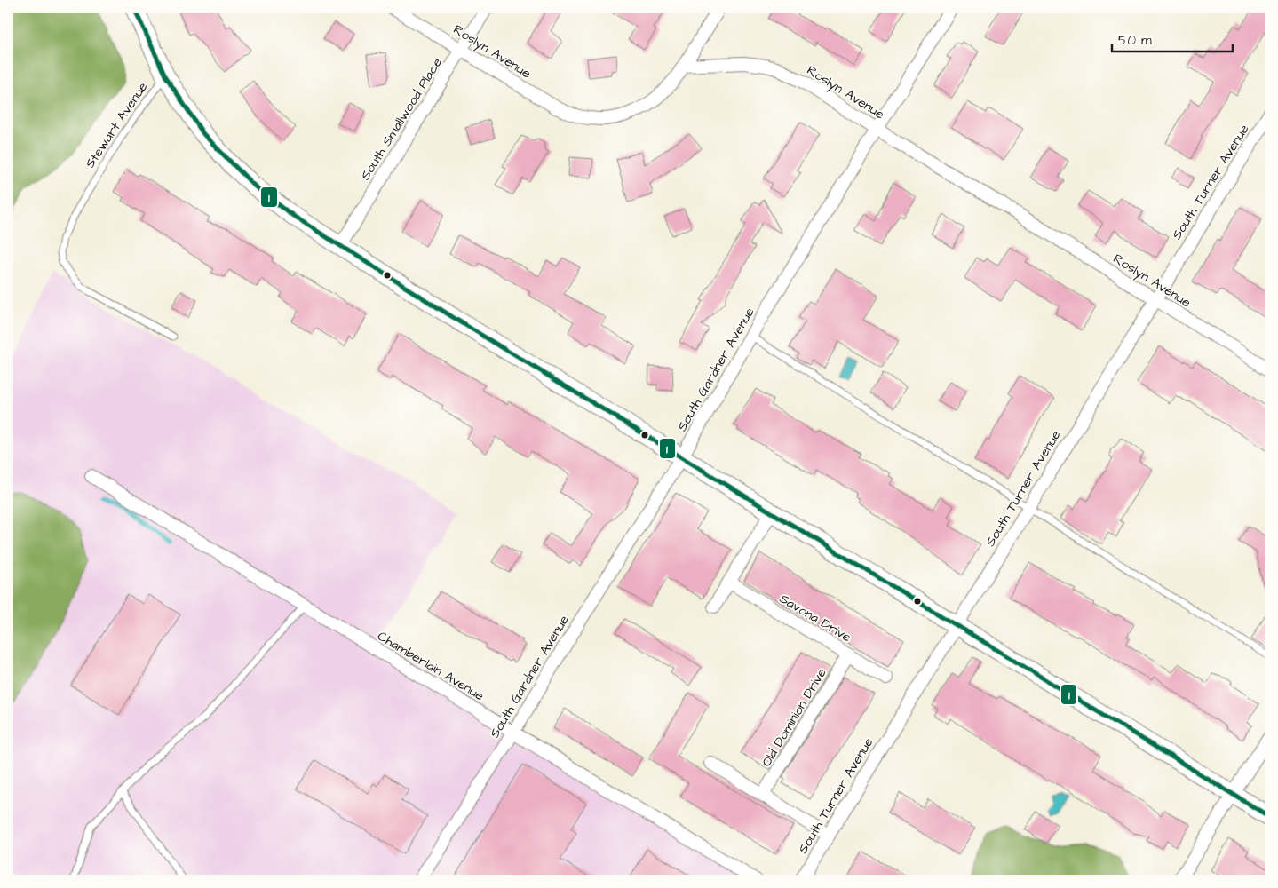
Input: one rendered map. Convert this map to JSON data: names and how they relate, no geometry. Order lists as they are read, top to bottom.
{
  "streets": {
    "street": [
      "Roslyn Avenue",
      "South Smallwood Place",
      "South Turner Avenue",
      "South Gardner Avenue",
      "Savona Drive",
      "Chamberlain Avenue",
      "Old Dominion Drive"
    ],
    "lane": ["Stewart Avenue"]
  },
  "crossings": [
    ["Roslyn Avenue", "South Smallwood Place"],
    ["Roslyn Avenue", "South Turner Avenue"],
    ["Roslyn Avenue", "South Gardner Avenue"],
    ["South Gardner Avenue", "Chamberlain Avenue"],
    ["Savona Drive", "Old Dominion Drive"]
  ],
  "lines": ["transit line 1"],
  "scale_bar": "50 m"
}
